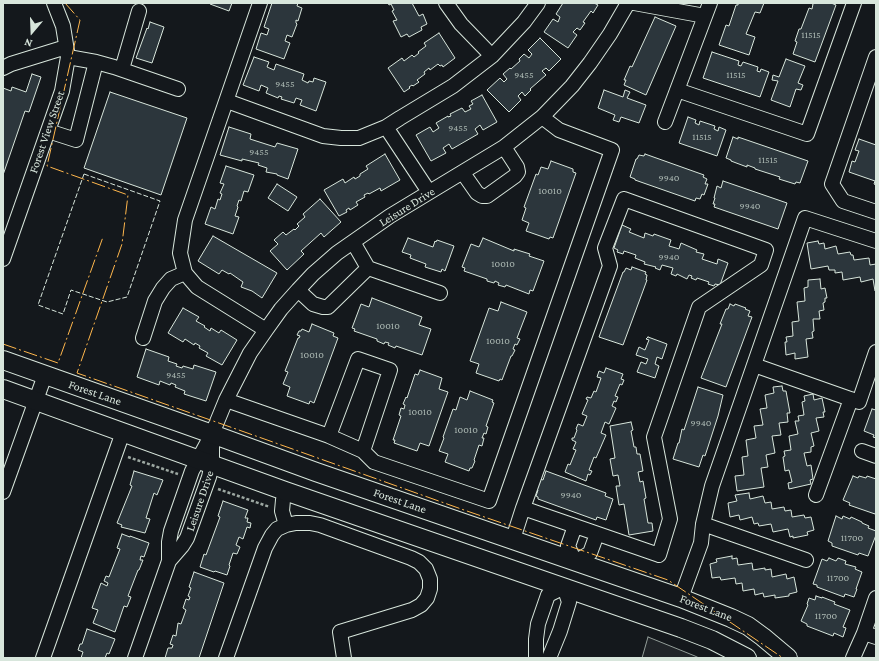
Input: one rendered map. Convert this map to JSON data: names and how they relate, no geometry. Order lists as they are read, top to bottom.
{
  "streets": {
    "main road": ["Forest Lane"],
    "street": ["Forest View Street", "Leisure Drive"]
  },
  "crossings": [
    ["Leisure Drive", "Forest Lane"]
  ],
  "house_numbers": [
    "11515",
    "9455",
    "11515",
    "9455",
    "9455",
    "11515",
    "9455",
    "11515",
    "9940",
    "10010",
    "9940",
    "9940",
    "10010",
    "10010",
    "10010",
    "10010",
    "9455",
    "10010",
    "9940",
    "10010",
    "9940",
    "11700",
    "11700",
    "11700"
  ],
  "north": "bottom"
}
